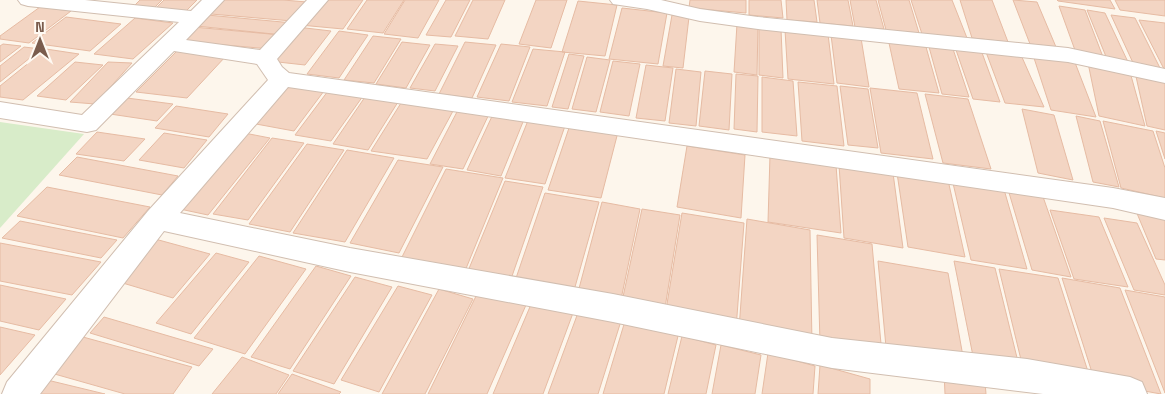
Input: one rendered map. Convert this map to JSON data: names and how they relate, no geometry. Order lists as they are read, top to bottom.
{
  "north": "top"
}
